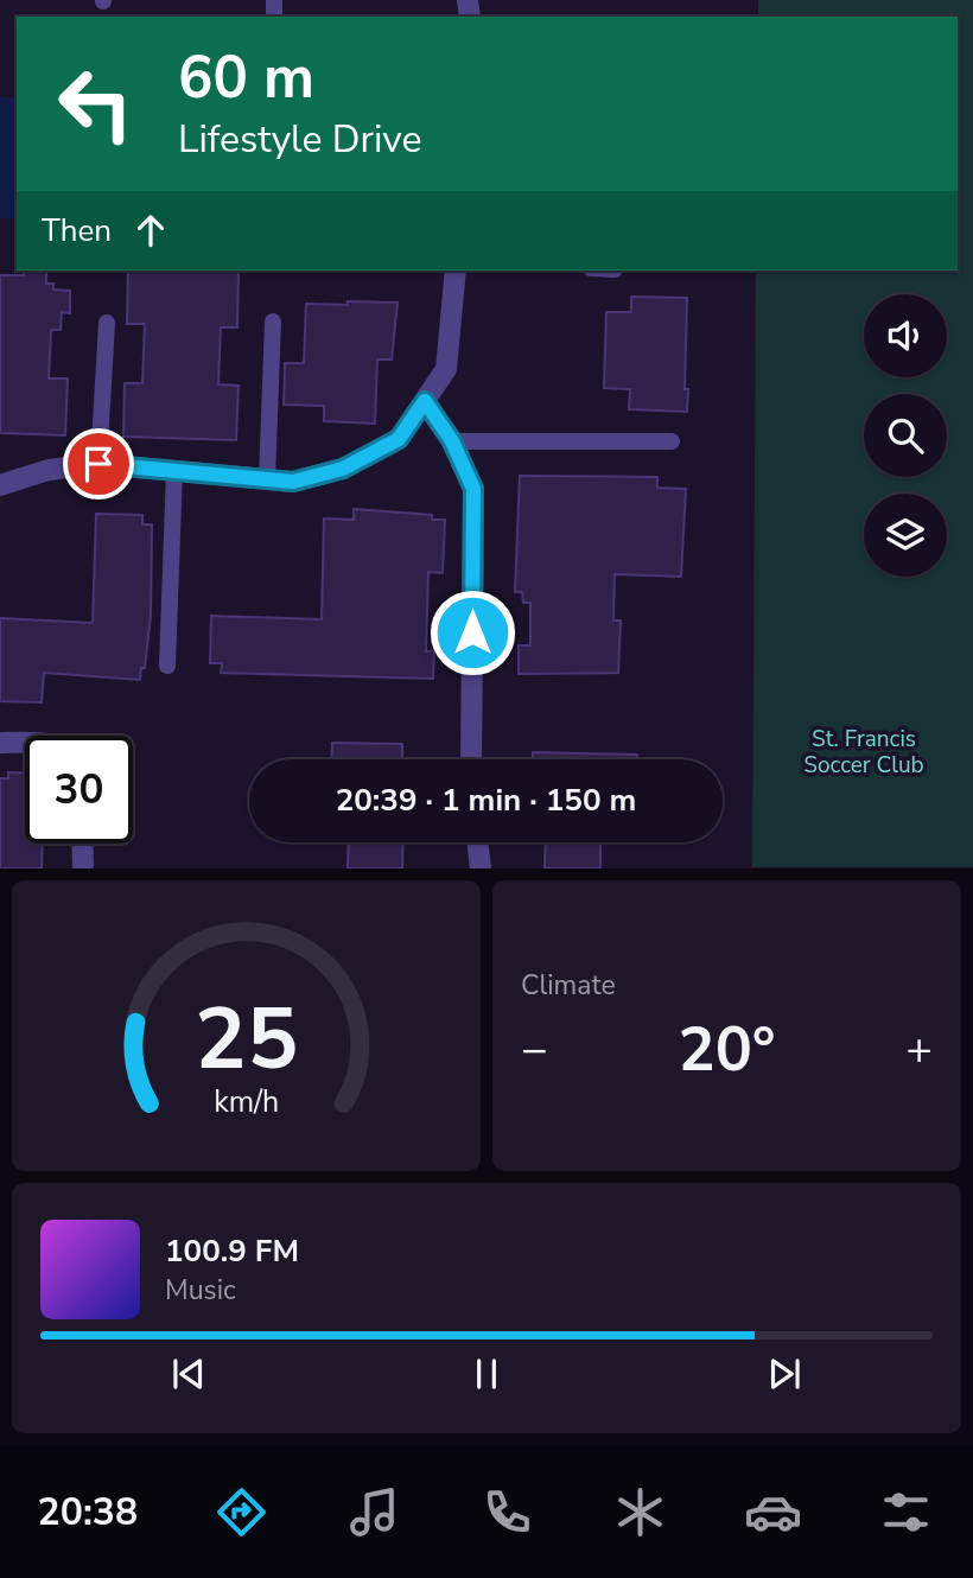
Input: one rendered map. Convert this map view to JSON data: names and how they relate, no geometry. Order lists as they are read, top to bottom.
{
  "parks": ["St. Francis Soccer Club"],
  "page": {
    "turn": ["60 m", "Lifestyle Drive"],
    "then": "Then",
    "limit": "30",
    "trip": "20:39 · 1 min · 150 m",
    "tile": "Climate",
    "heat": ["−", "20°", "+"],
    "song": ["100.9 FM", "Music"],
    "tabs": "20:38",
    "gauge": ["25", "km/h"]
  }
}
